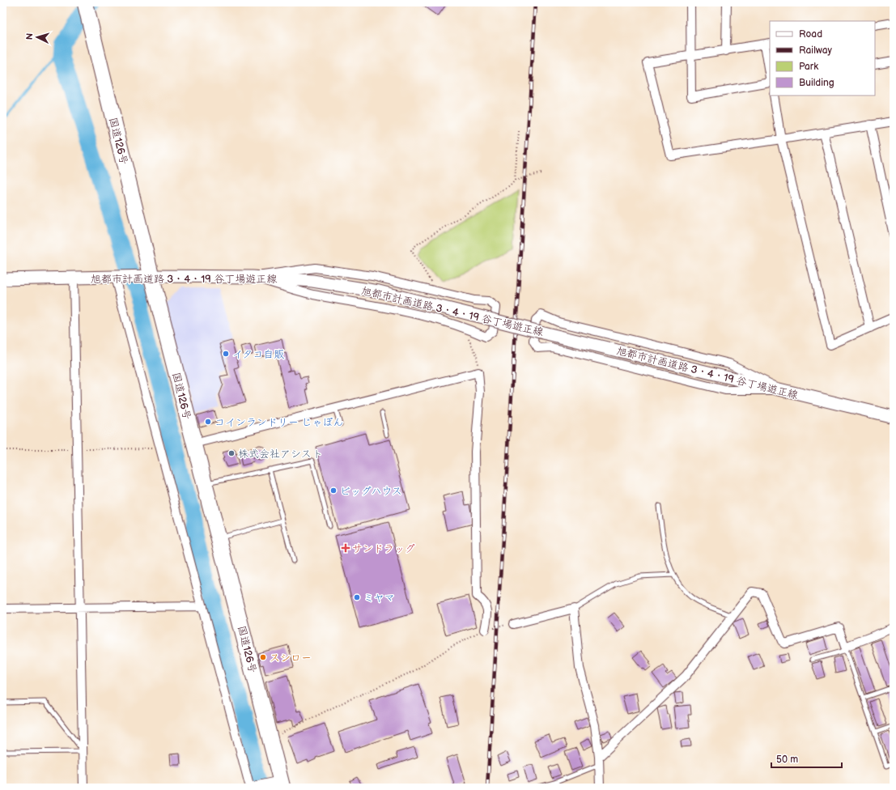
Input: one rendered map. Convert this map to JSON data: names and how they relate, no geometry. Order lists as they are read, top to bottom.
{
  "streets": {
    "highway": ["国道126号"],
    "street": ["旭都市計画道路 3・4・19 谷丁場遊正線"]
  },
  "crossings": [
    ["国道126号", "旭都市計画道路 3・4・19 谷丁場遊正線"]
  ],
  "places": {
    "other": [
      "イタコ自販",
      "コインランドリー じゃぼん",
      "株式会社アシスト",
      "ビッグハウス",
      "ミヤマ",
      "スシロー"
    ],
    "health": ["サンドラッグ"]
  },
  "legend": [
    "Road",
    "Railway",
    "Park",
    "Building"
  ],
  "scale_bar": "50 m",
  "north": "left"
}
